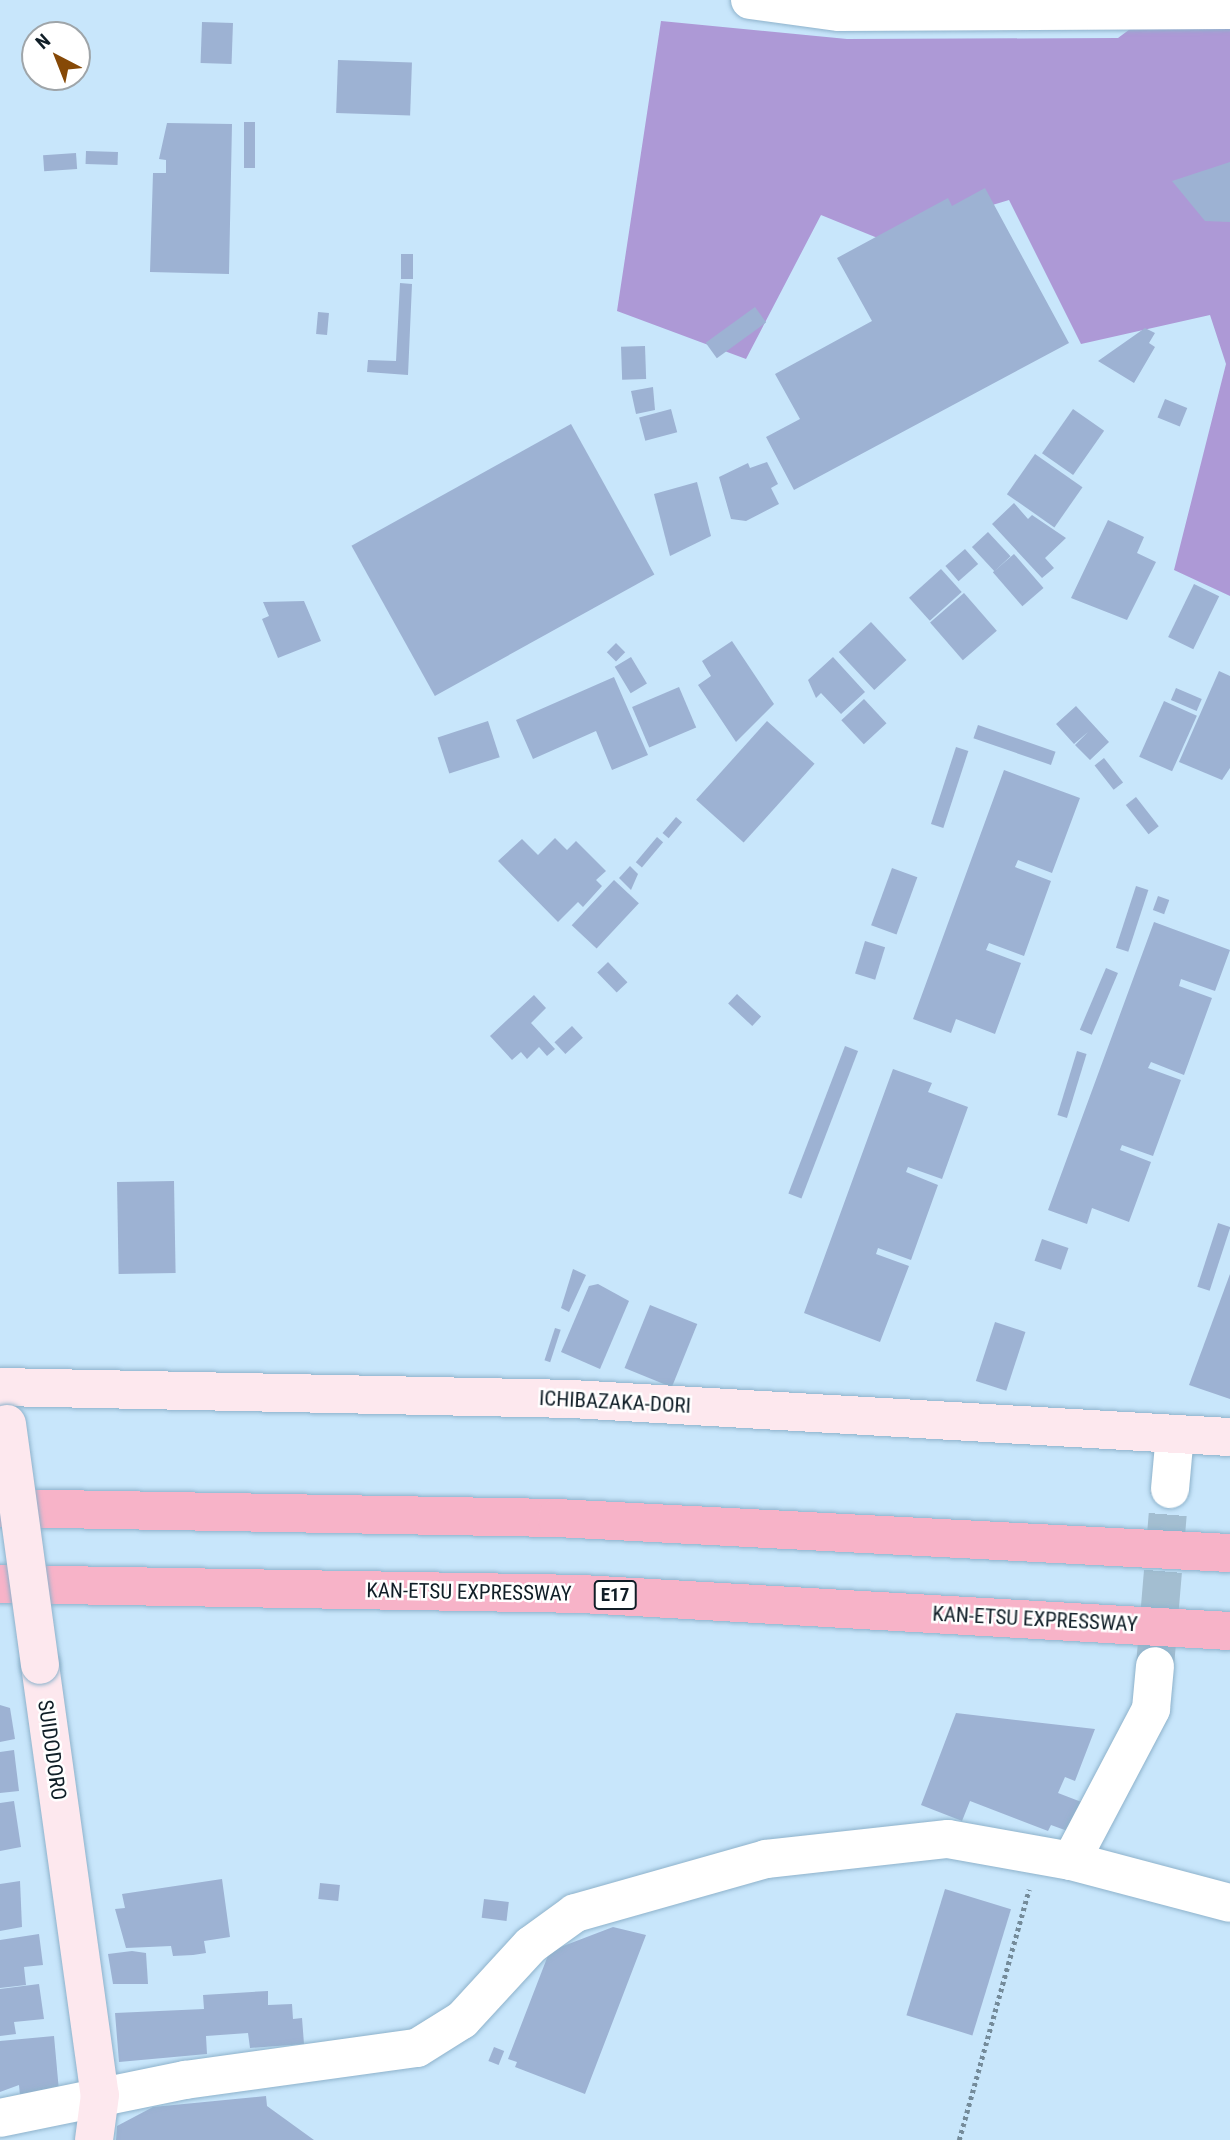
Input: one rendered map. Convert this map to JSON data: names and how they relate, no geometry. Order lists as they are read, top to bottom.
{
  "streets": {
    "highway": ["KAN-ETSU EXPRESSWAY", "E17"],
    "street": ["ICHIBAZAKA-DORI", "SUIDODORO"]
  },
  "crossings": [
    ["ICHIBAZAKA-DORI", "SUIDODORO"]
  ],
  "north": "top left"
}
